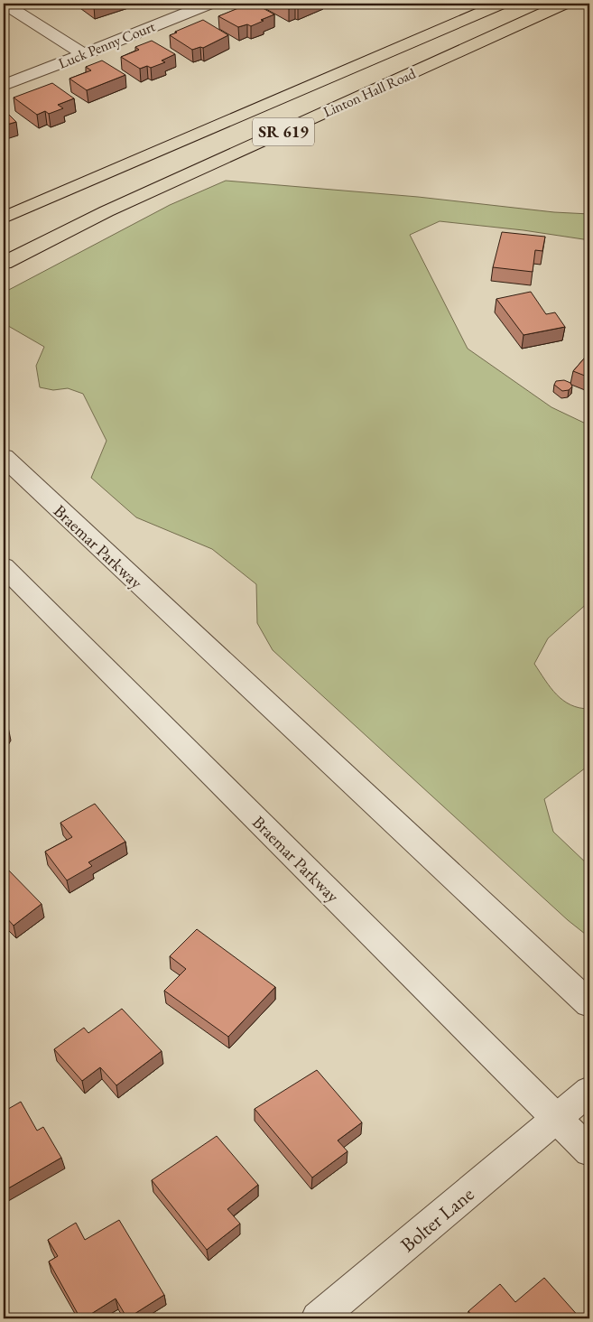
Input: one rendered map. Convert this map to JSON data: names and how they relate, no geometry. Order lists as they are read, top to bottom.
{
  "streets": {
    "main road": ["Linton Hall Road", "SR 619"],
    "street": ["Luck Penny Court", "Braemar Parkway", "Bolter Lane"]
  },
  "crossings": [
    ["Braemar Parkway", "Bolter Lane"]
  ]
}
